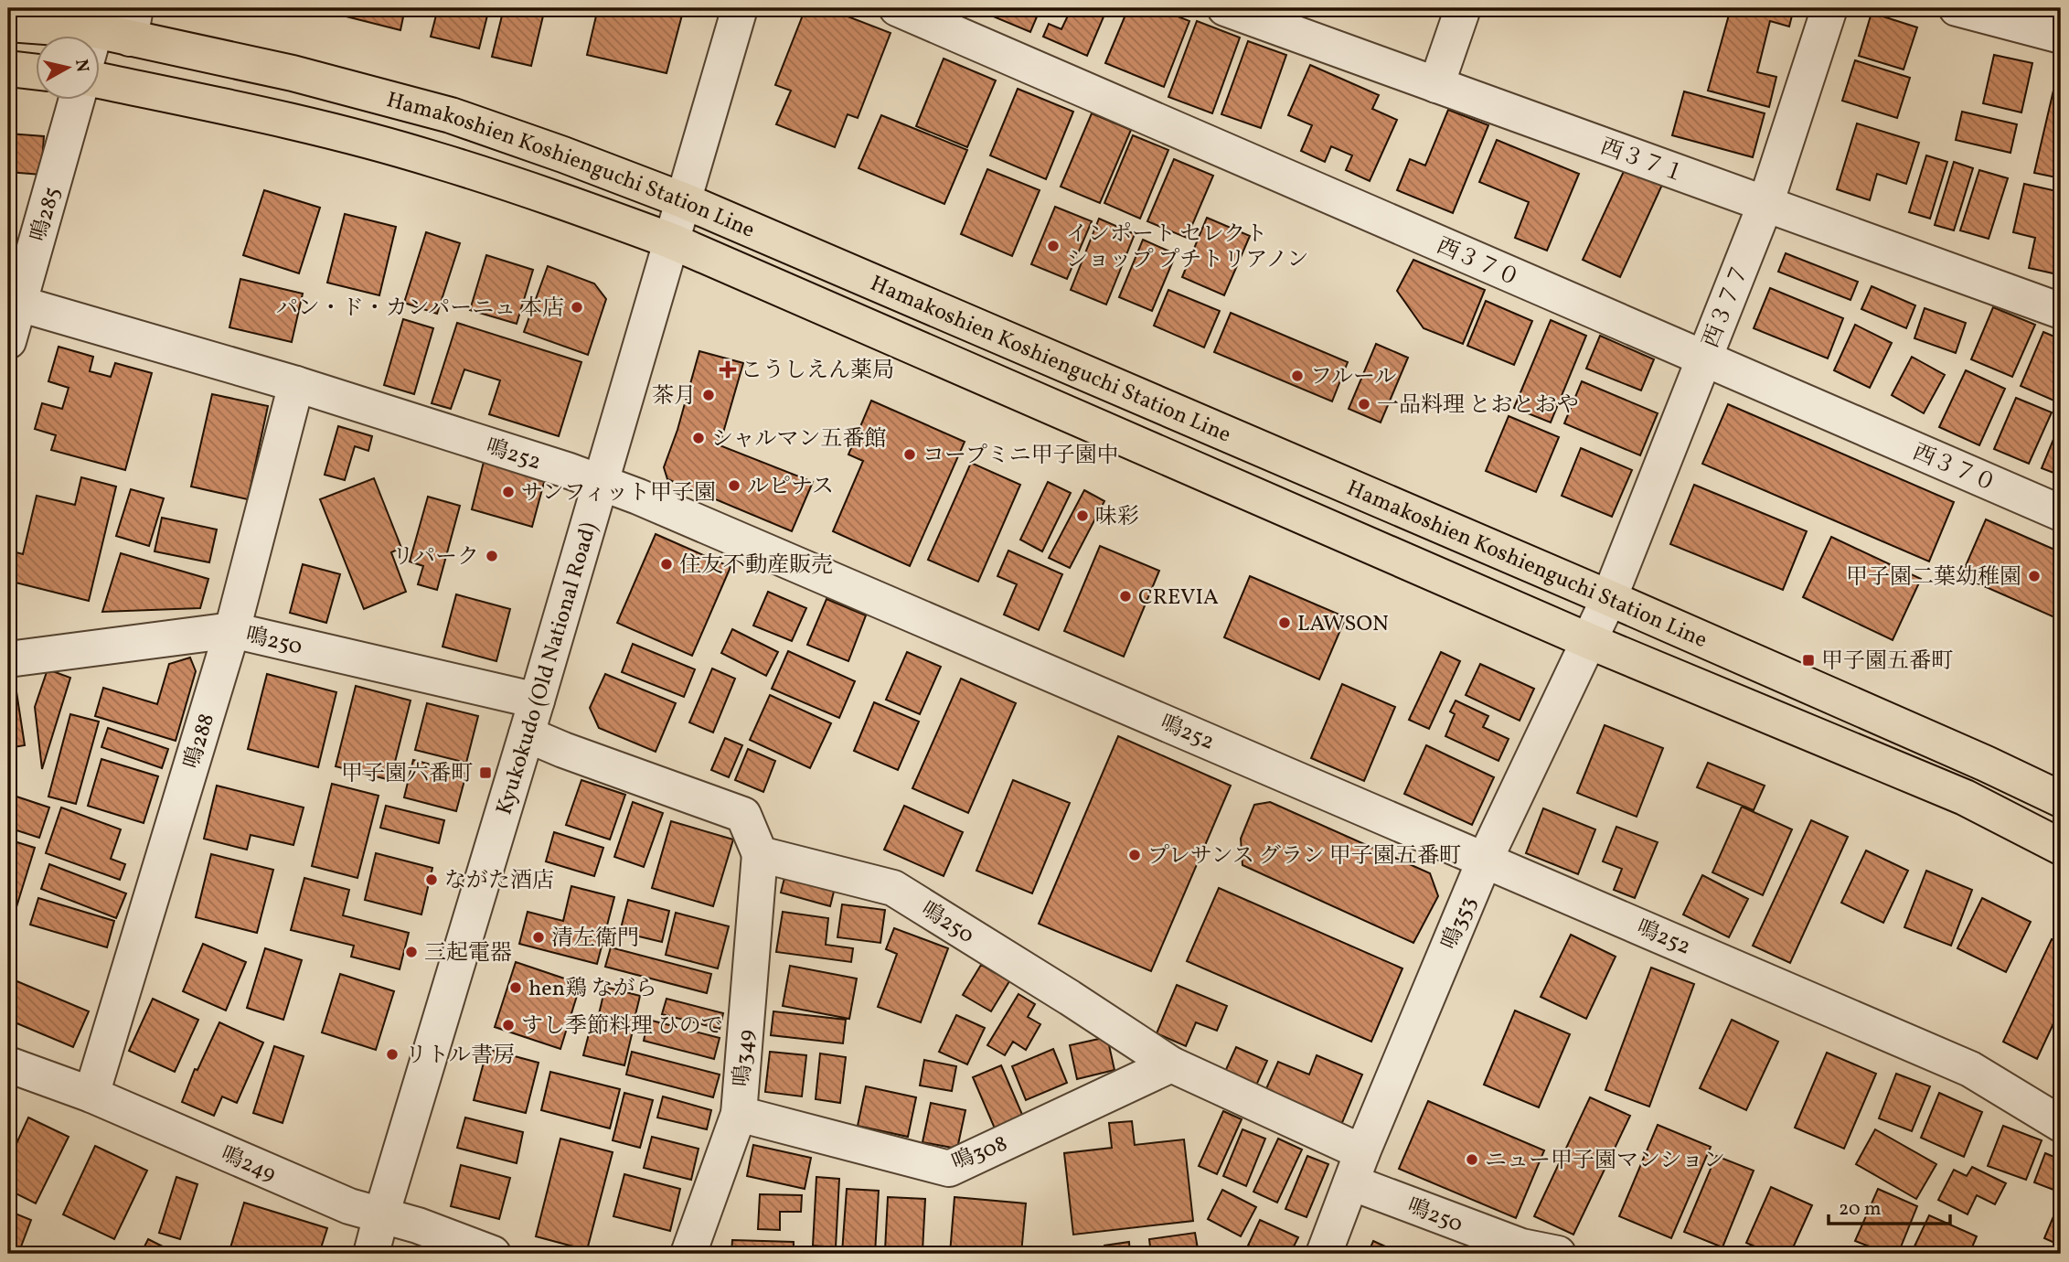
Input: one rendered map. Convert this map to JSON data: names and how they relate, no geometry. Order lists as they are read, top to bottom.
{
  "streets": {
    "main road": ["Hamakoshien Koshienguchi Station Line"],
    "street": [
      "西３７１",
      "鳴285",
      "西３７０",
      "西３７７",
      "鳴252",
      "鳴250",
      "Kyukokudo (Old National Road)",
      "鳴288",
      "鳴353",
      "鳴349",
      "鳴308",
      "鳴249"
    ]
  },
  "crossings": [
    ["西３７１", "西３７７"],
    ["Hamakoshien Koshienguchi Station Line", "西３７７"],
    ["Hamakoshien Koshienguchi Station Line", "Kyukokudo (Old National Road)"],
    ["Hamakoshien Koshienguchi Station Line", "鳴353"],
    ["鳴285", "鳴252"],
    ["西３７０", "西３７７"],
    ["西３７７", "鳴353"],
    ["鳴252", "Kyukokudo (Old National Road)"],
    ["鳴252", "鳴288"],
    ["鳴252", "鳴353"],
    ["鳴250", "Kyukokudo (Old National Road)"],
    ["鳴250", "鳴288"],
    ["鳴250", "鳴353"],
    ["鳴250", "鳴349"],
    ["鳴250", "鳴308"],
    ["Kyukokudo (Old National Road)", "鳴249"],
    ["鳴288", "鳴249"],
    ["鳴349", "鳴308"]
  ],
  "places": {
    "other": [
      "インポート セレクト ショップ プチトリアノン",
      "パン・ド・カンパーニュ 本店",
      "フルール",
      "茶月",
      "一品料理 とおとおや",
      "シャルマン五番館",
      "コープミニ甲子園中",
      "ルピナス",
      "サンフィット甲子園",
      "味彩",
      "リパーク",
      "住友不動産販売",
      "甲子園二葉幼稚園",
      "CREVIA",
      "LAWSON",
      "プレサンス グラン 甲子園五番町",
      "ながた酒店",
      "清左衛門",
      "三起電器",
      "hen鶏 ながら",
      "すし季節料理 ひので",
      "リトル書房",
      "ニュー甲子園マンション"
    ],
    "health": ["こうしえん薬局"],
    "transit": ["甲子園五番町", "甲子園六番町"]
  },
  "scale_bar": "20 m",
  "north": "right"
}
